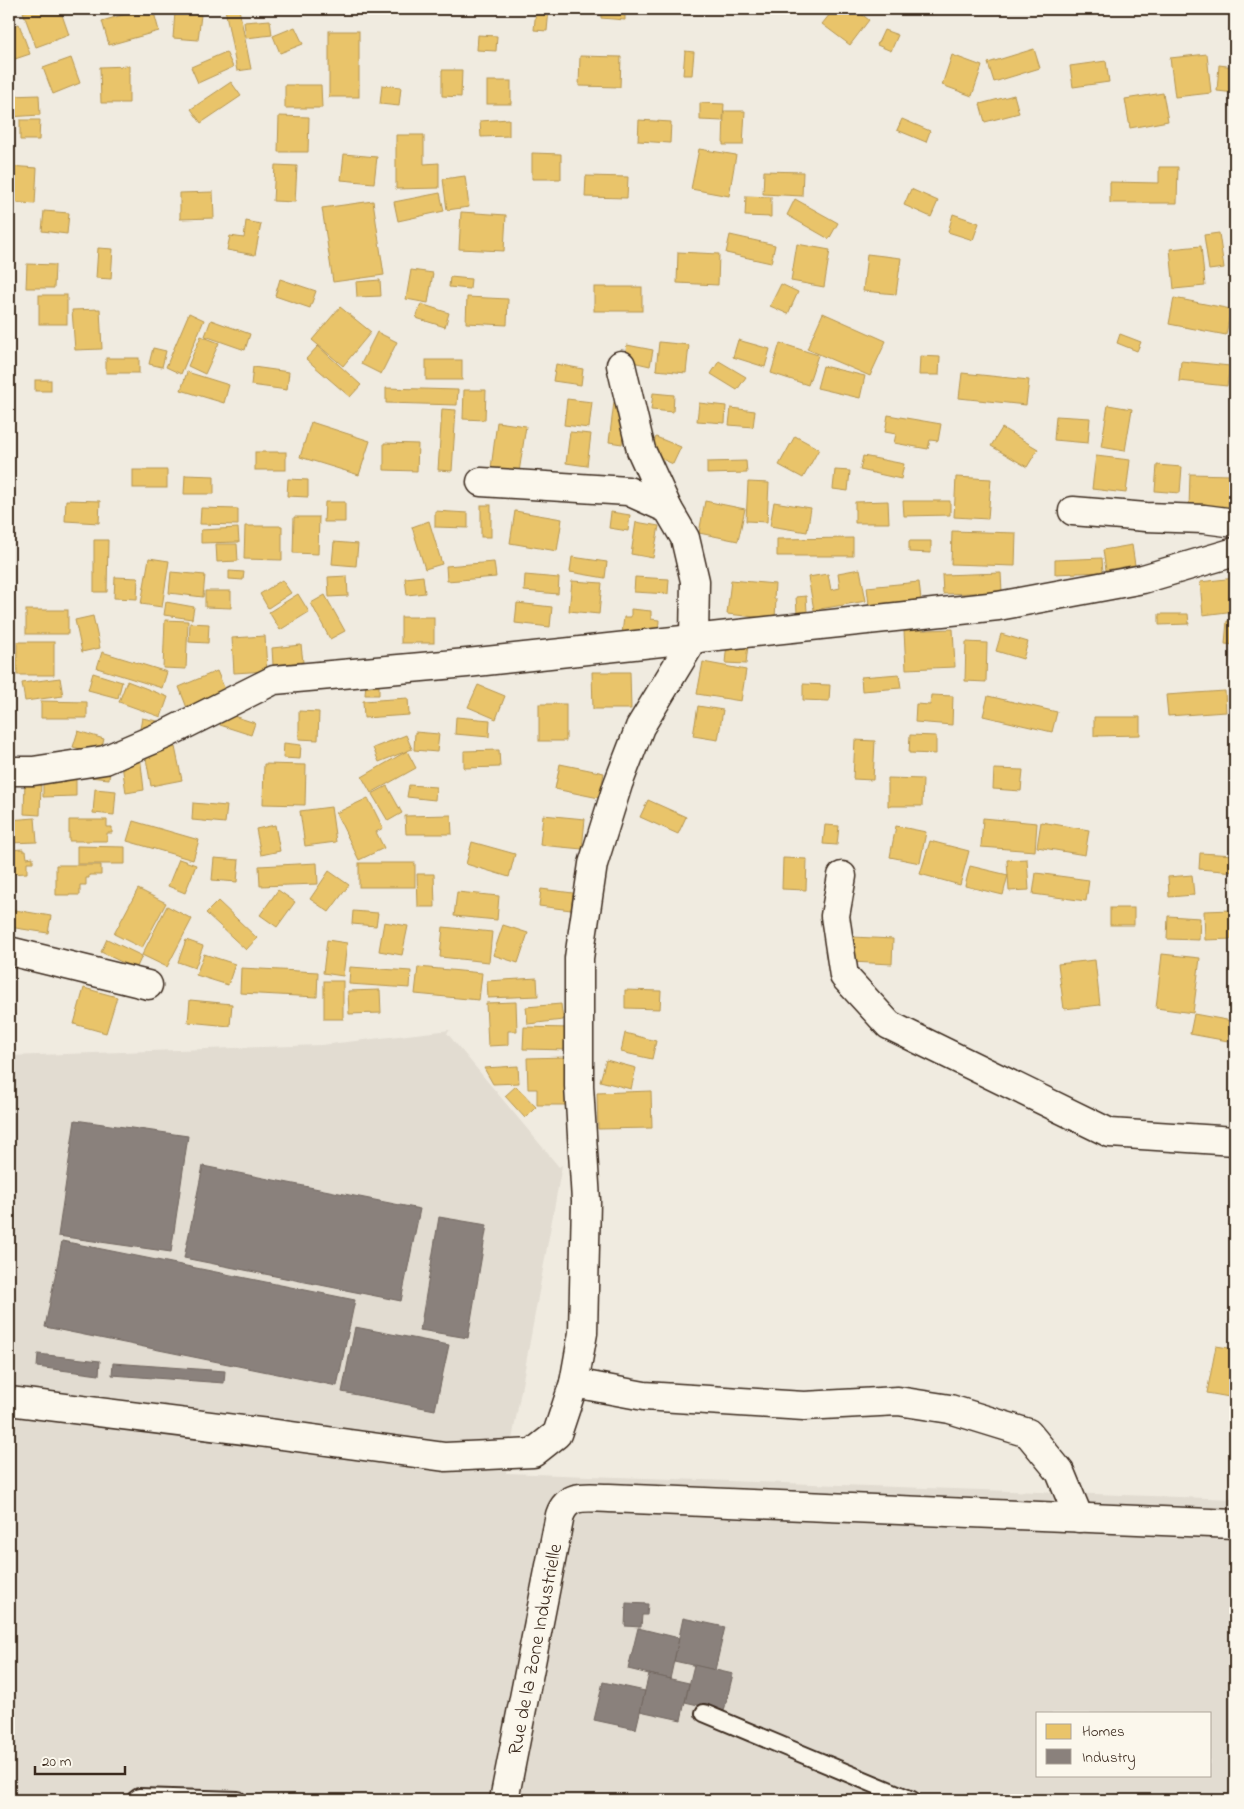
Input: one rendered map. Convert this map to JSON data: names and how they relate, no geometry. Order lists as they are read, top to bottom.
{
  "streets": {
    "street": ["Rue de la Zone Industrielle"]
  },
  "legend": ["Homes", "Industry"],
  "scale_bar": "20 m"
}
